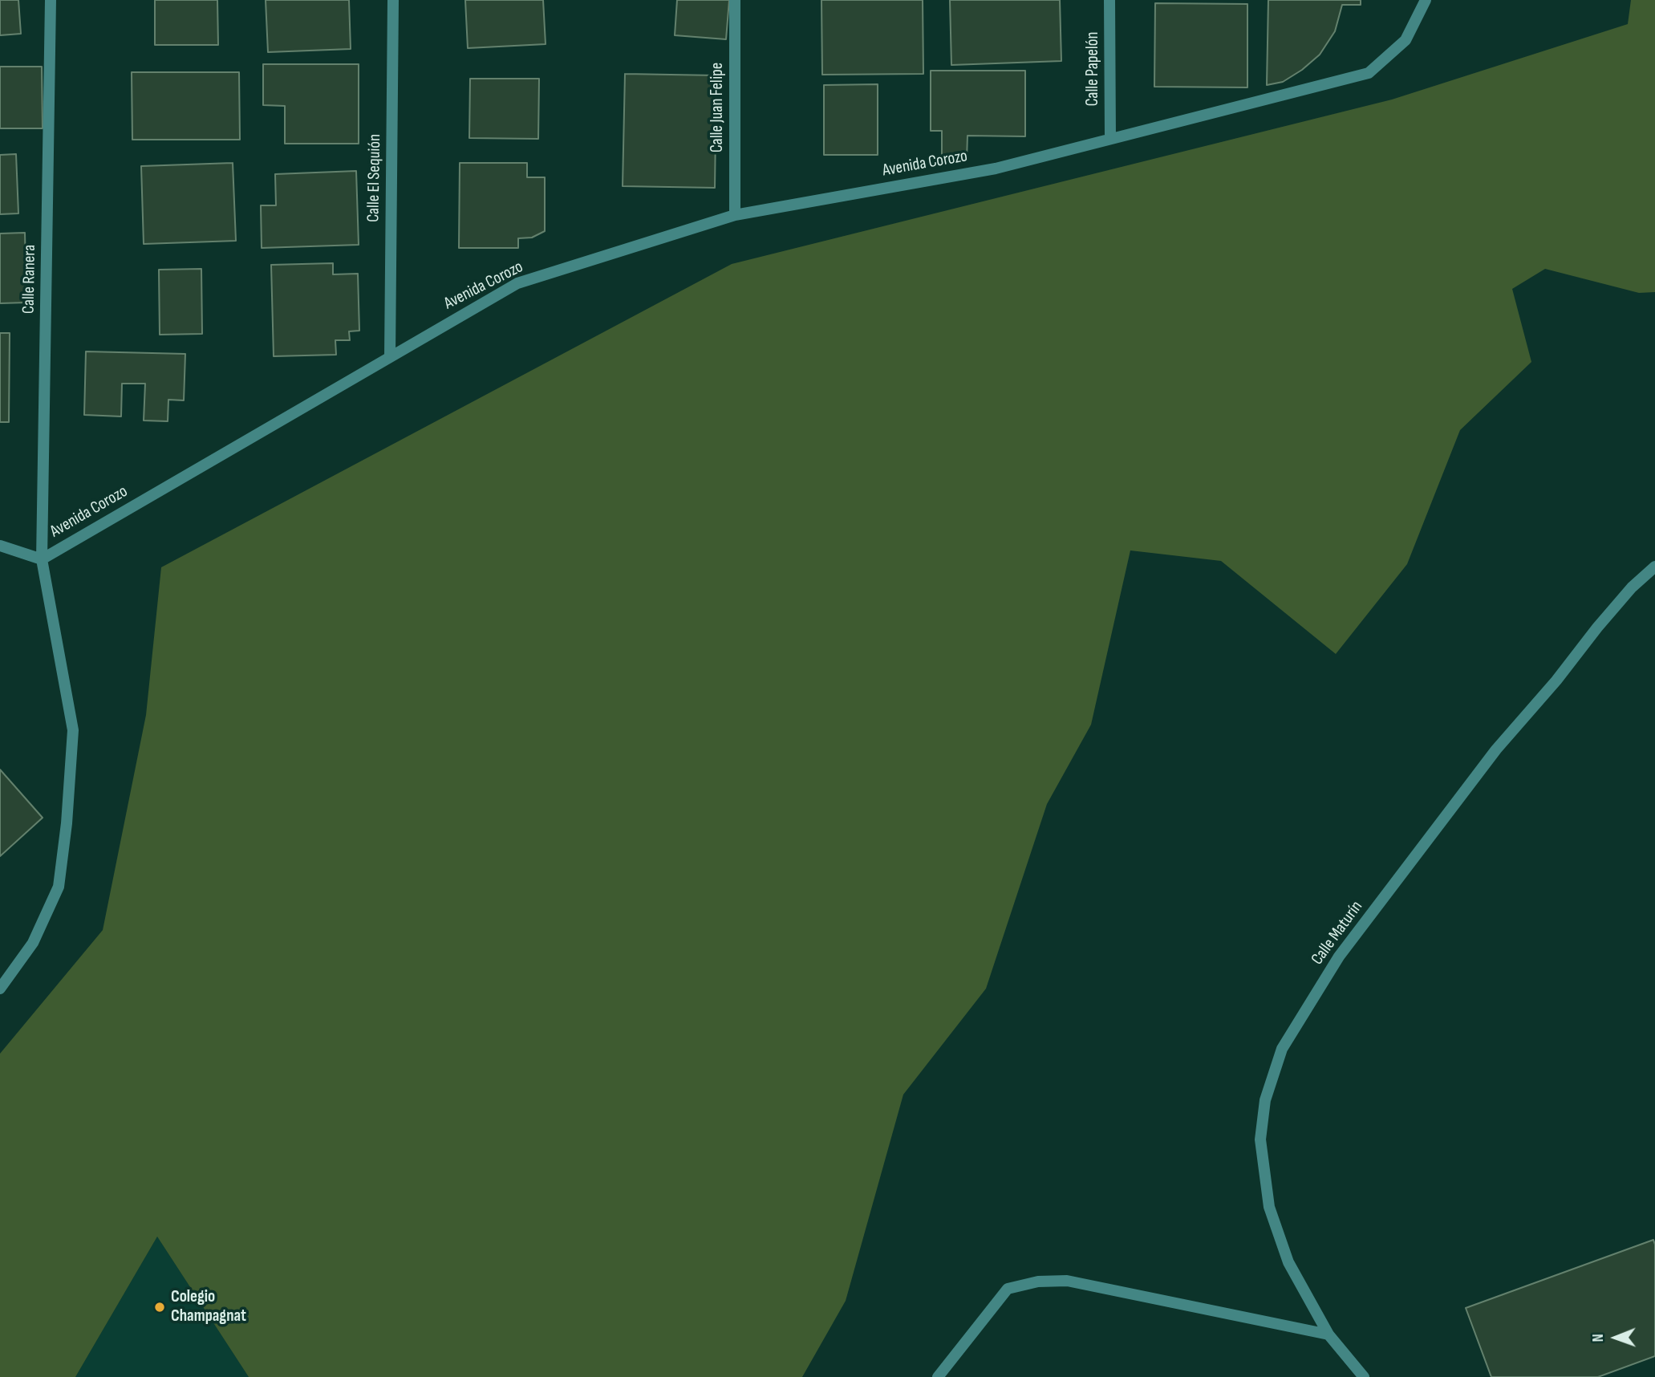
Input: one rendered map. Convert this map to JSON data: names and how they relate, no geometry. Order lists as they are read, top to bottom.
{
  "streets": {
    "street": [
      "Calle Papelón",
      "Calle Juan Felipe",
      "Avenida Corozo",
      "Calle El Sequión",
      "Calle Ranera",
      "Calle Maturín"
    ]
  },
  "crossings": [
    ["Calle Papelón", "Avenida Corozo"],
    ["Calle Juan Felipe", "Avenida Corozo"],
    ["Avenida Corozo", "Calle El Sequión"],
    ["Avenida Corozo", "Calle Ranera"]
  ],
  "places": ["Colegio Champagnat"],
  "north": "left"
}
